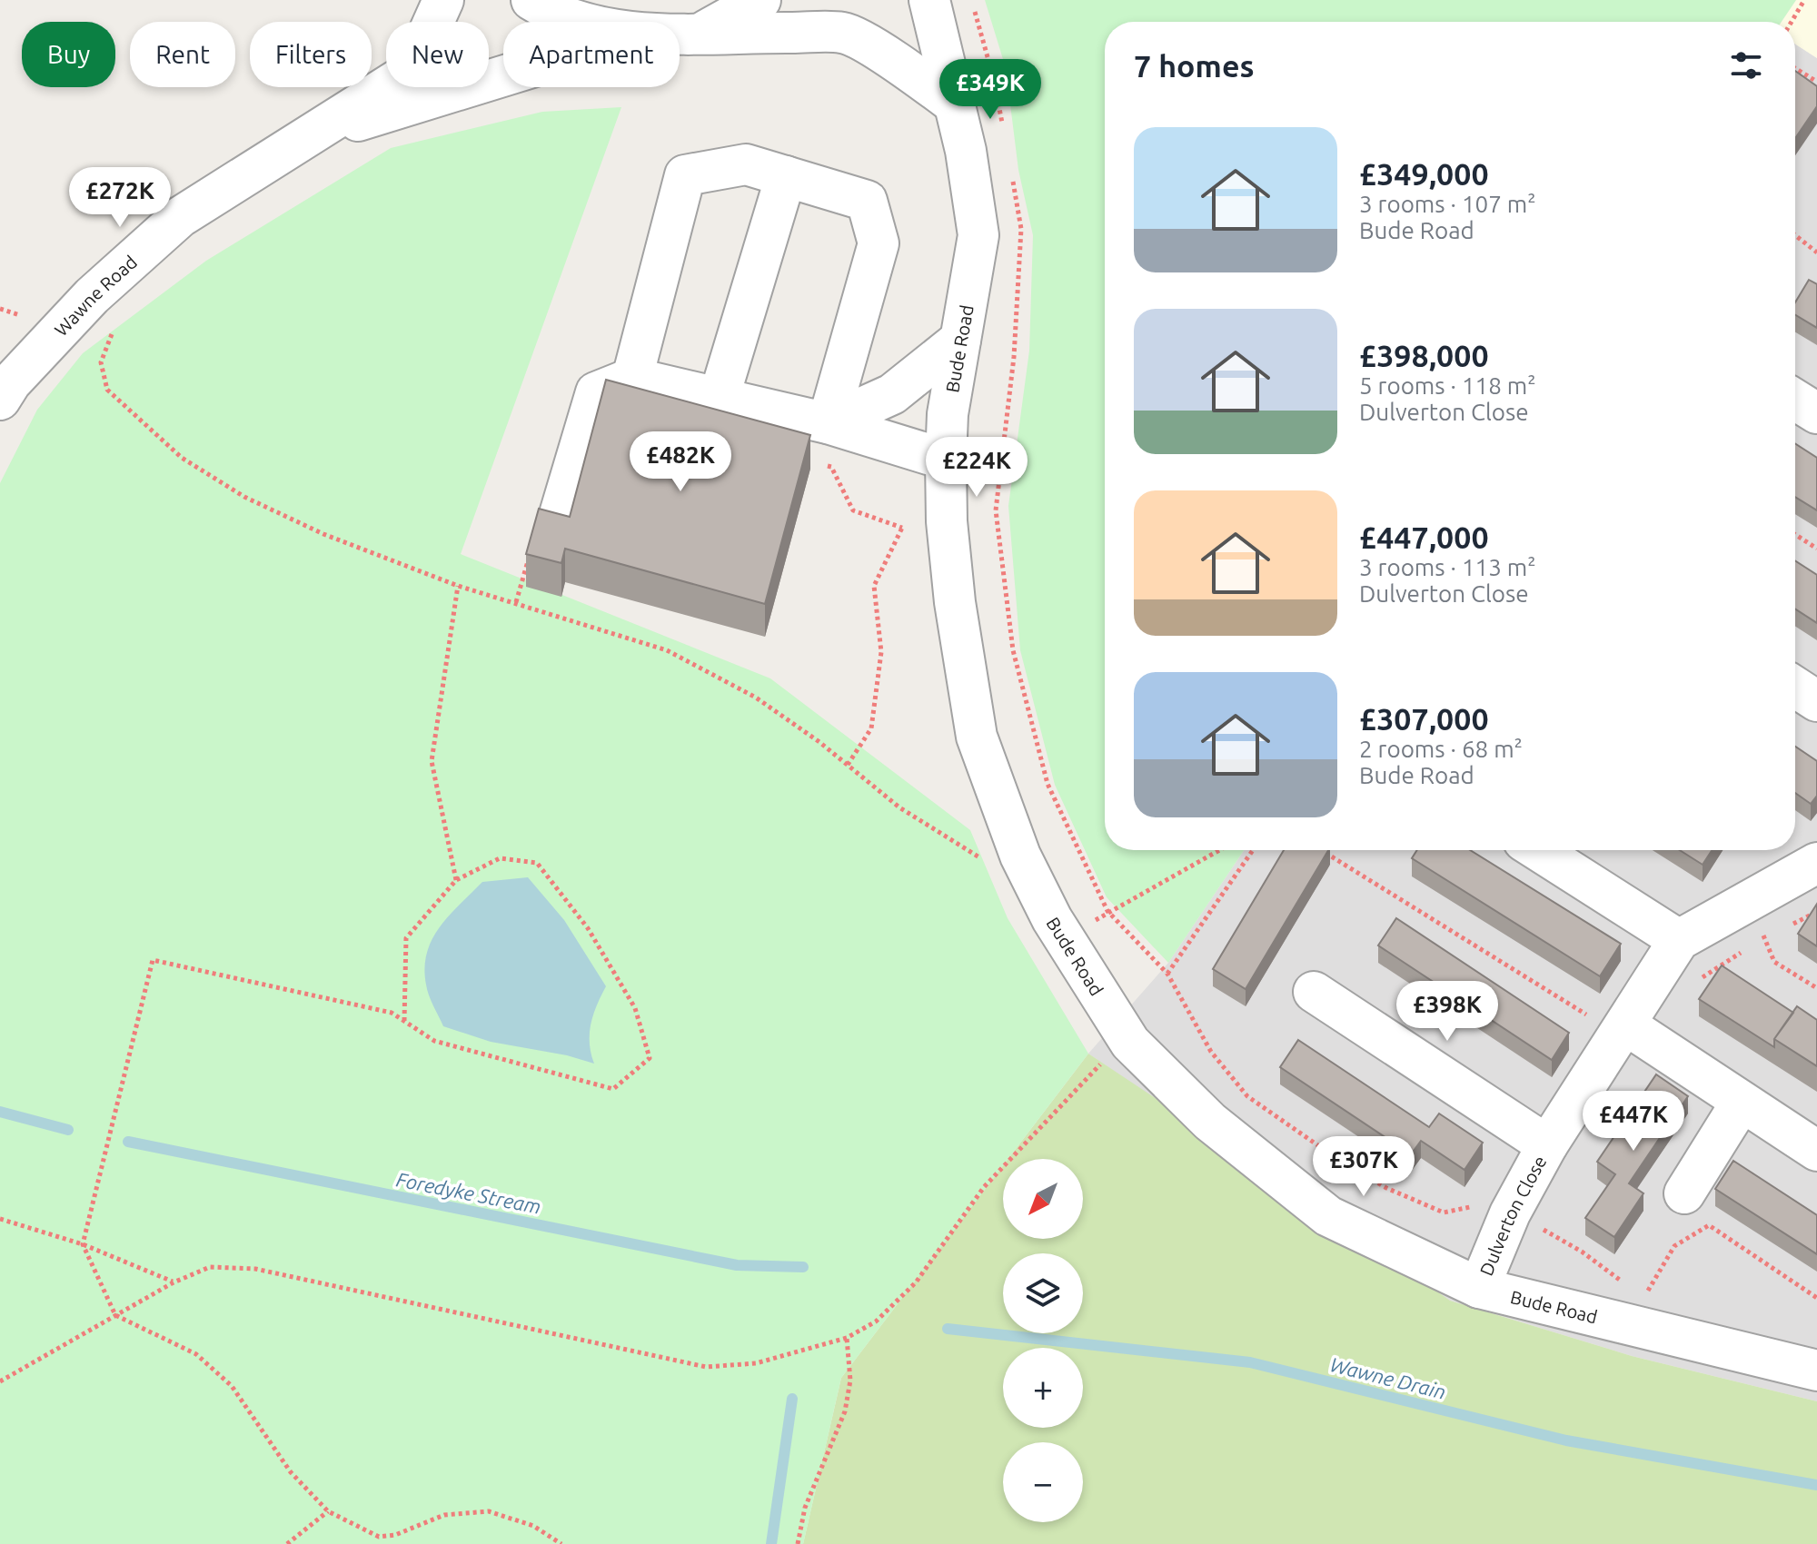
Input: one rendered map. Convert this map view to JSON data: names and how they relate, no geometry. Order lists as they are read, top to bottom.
{
  "streets": {
    "street": ["Wawne Road", "Bude Road", "Dulverton Close"]
  },
  "crossings": [
    ["Bude Road", "Dulverton Close"]
  ],
  "water": ["Foredyke Stream", "Wawne Drain"],
  "north": "bottom left",
  "page": {
    "chip": [
      "Buy",
      "Rent",
      "Filters",
      "New",
      "Apartment"
    ],
    "heading": "7 homes",
    "price": [
      "£349K",
      "£272K",
      "£482K",
      "£224K",
      "£398K",
      "£447K",
      "£307K"
    ],
    "list": [
      {
        "name": "£349,000",
        "note": "3 rooms · 107 m² · Bude Road"
      },
      {
        "name": "£398,000",
        "note": "5 rooms · 118 m² · Dulverton Close"
      },
      {
        "name": "£447,000",
        "note": "3 rooms · 113 m² · Dulverton Close"
      },
      {
        "name": "£307,000",
        "note": "2 rooms · 68 m² · Bude Road"
      }
    ],
    "map_buttons": ["+", "−"]
  }
}
